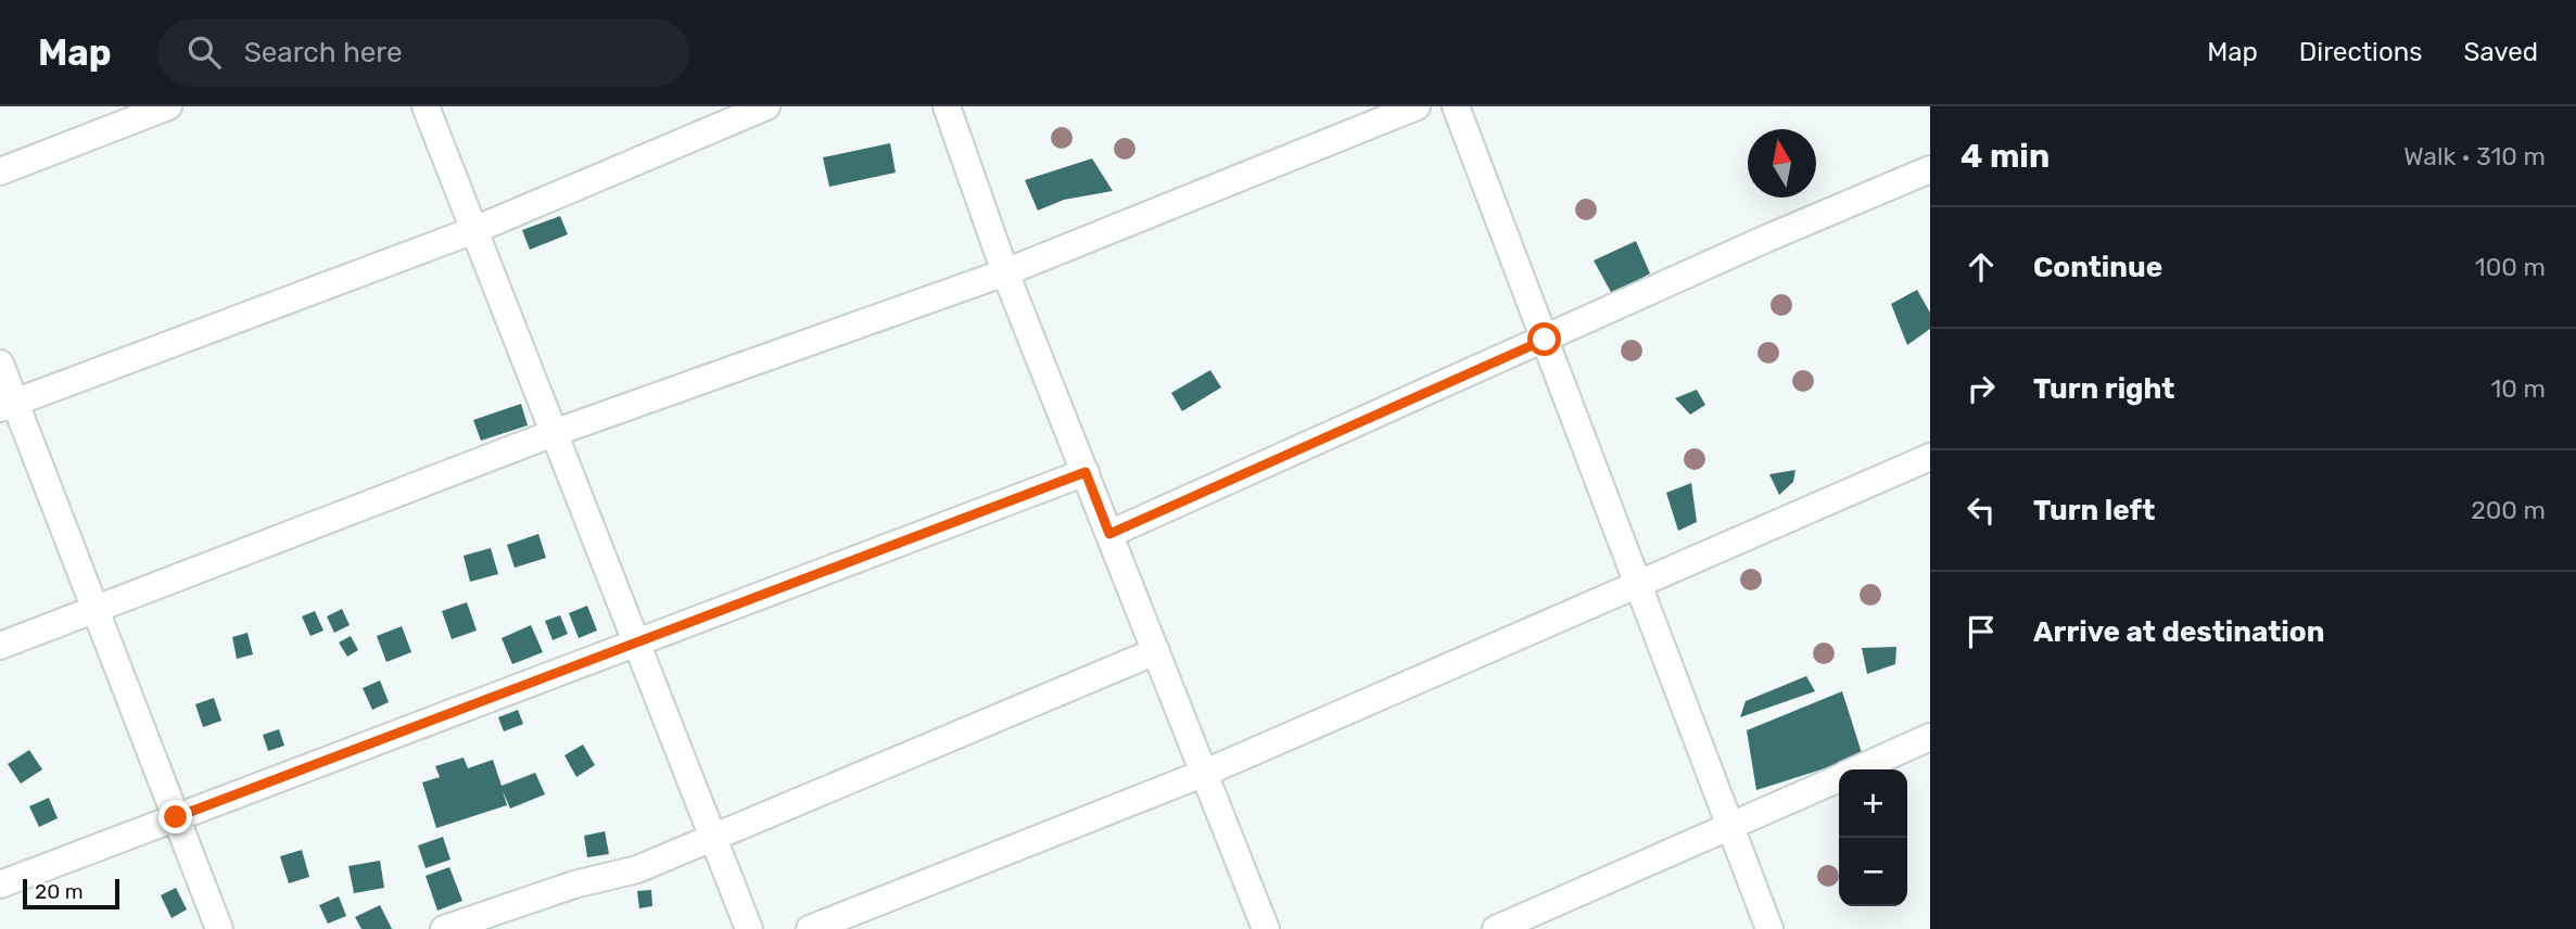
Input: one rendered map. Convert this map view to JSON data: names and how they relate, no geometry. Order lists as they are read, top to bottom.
{
  "scale_bar": "20 m",
  "north": "top",
  "page": {
    "header": "Map",
    "search": "Search here",
    "nav": ["Map", "Directions", "Saved"],
    "heading": ["4 min", "Walk · 310 m"],
    "list": [
      ["Continue", "100 m"],
      ["Turn right", "10 m"],
      ["Turn left", "200 m"],
      "Arrive at destination"
    ],
    "map_buttons": ["+", "−"],
    "scale": "20 m"
  }
}
